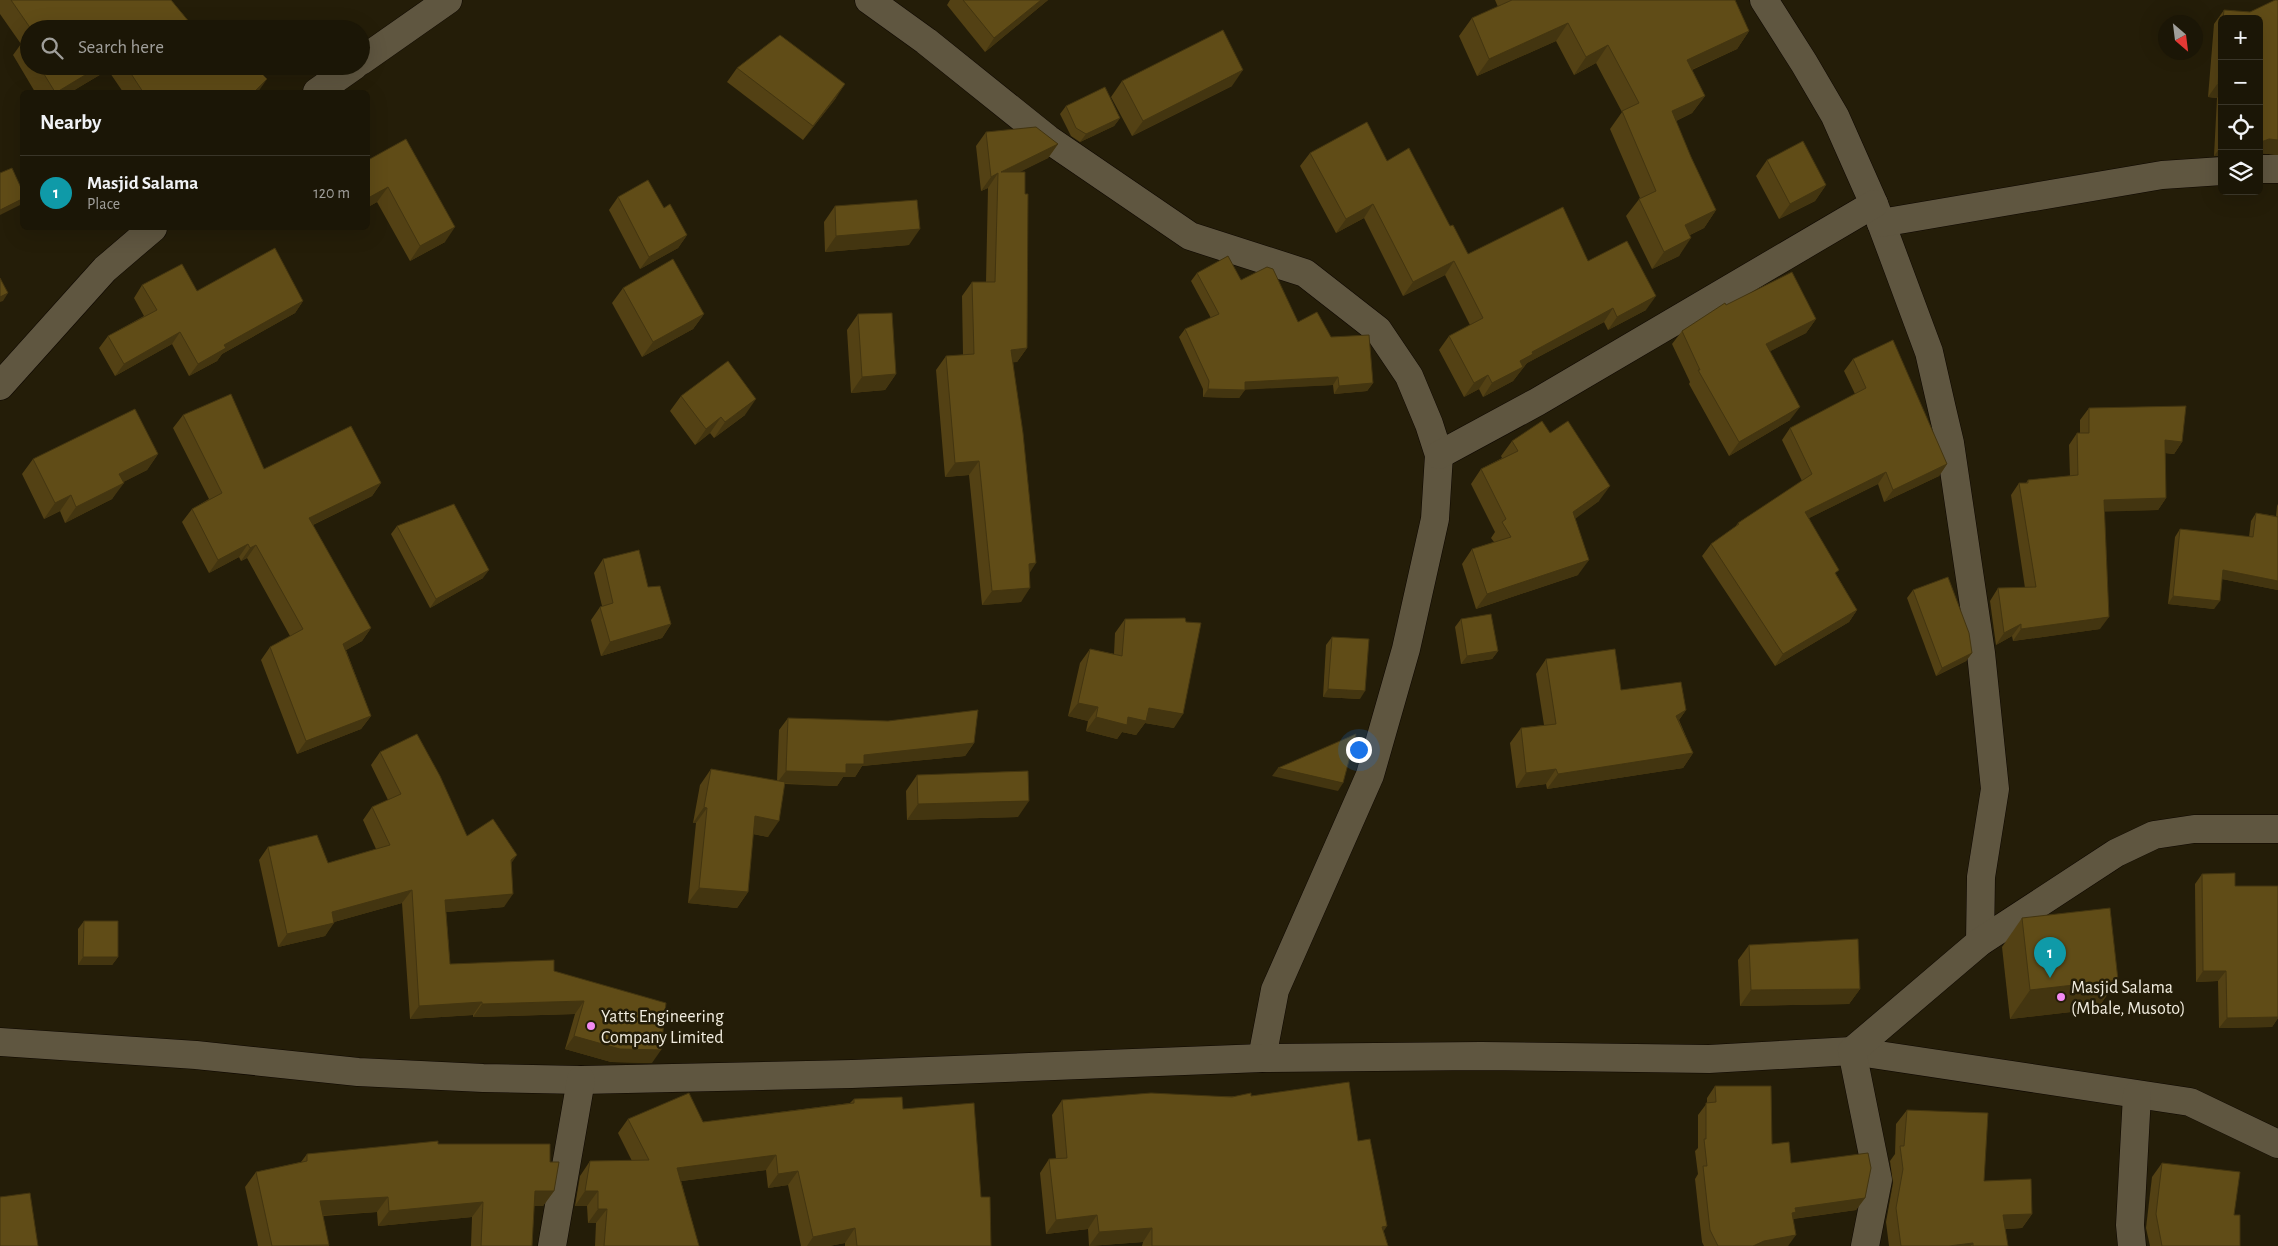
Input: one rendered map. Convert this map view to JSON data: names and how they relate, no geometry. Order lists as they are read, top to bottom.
{
  "places": ["Masjid Salama (Mbale, Musoto)", "Yatts Engineering Company Limited"],
  "north": "bottom right",
  "page": {
    "map_buttons": ["+", "−"],
    "search": "Search here",
    "heading": "Nearby",
    "list": [
      {
        "mark": "1",
        "name": "Masjid Salama",
        "note": "Place",
        "value": "120 m"
      }
    ],
    "pins": "1"
  }
}
